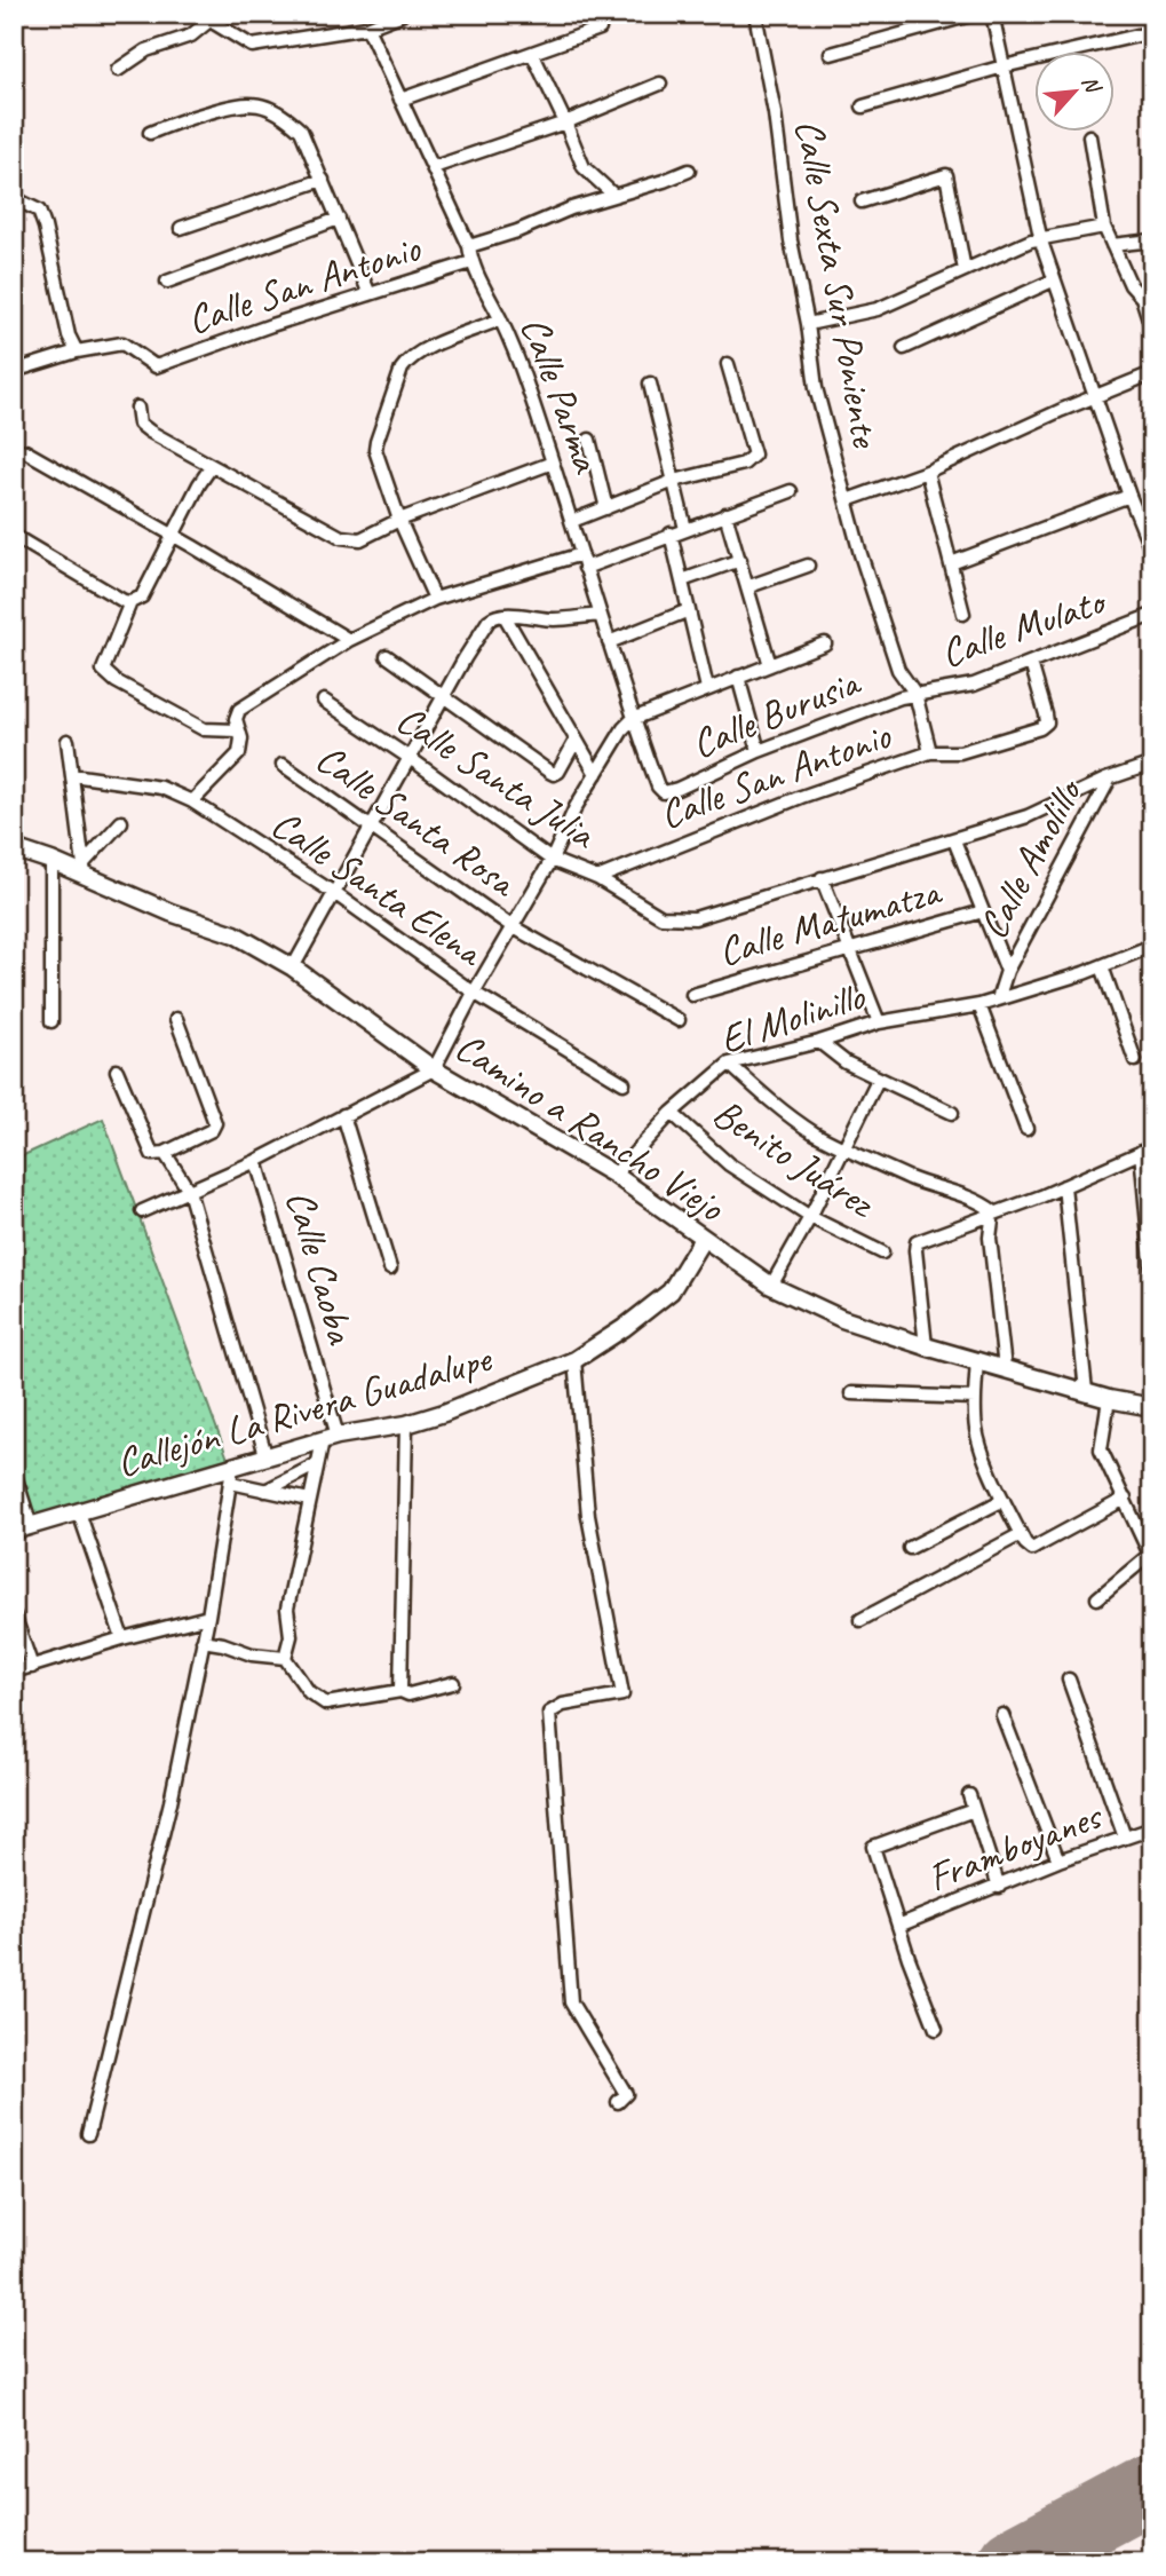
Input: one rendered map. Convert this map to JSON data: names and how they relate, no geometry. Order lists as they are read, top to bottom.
{
  "streets": {
    "street": [
      "Calle Sexta Sur Poniente",
      "Calle San Antonio",
      "Calle Parma",
      "Calle Mulato",
      "Calle Burusia",
      "Calle Santa Julia",
      "Calle Santa Rosa",
      "Calle Amolillo",
      "Calle Santa Elena",
      "Calle Matumatza",
      "El Molinillo",
      "Camino a Rancho Viejo",
      "Benito Juárez",
      "Calle Caoba",
      "Callejón La Rivera Guadalupe",
      "Framboyanes"
    ]
  },
  "crossings": [
    ["Calle Sexta Sur Poniente", "Calle San Antonio"],
    ["Calle Sexta Sur Poniente", "Calle Mulato"],
    ["Calle Sexta Sur Poniente", "Calle Burusia"],
    ["Calle San Antonio", "Calle Parma"],
    ["Calle San Antonio", "Calle Mulato"],
    ["Calle San Antonio", "Calle Santa Julia"],
    ["Calle Parma", "Calle Burusia"],
    ["Calle Mulato", "Calle Burusia"],
    ["Calle Santa Julia", "Calle Amolillo"],
    ["Calle Amolillo", "El Molinillo"],
    ["El Molinillo", "Camino a Rancho Viejo"],
    ["El Molinillo", "Benito Juárez"],
    ["Camino a Rancho Viejo", "Callejón La Rivera Guadalupe"],
    ["Calle Caoba", "Callejón La Rivera Guadalupe"]
  ],
  "north": "top right"
}
